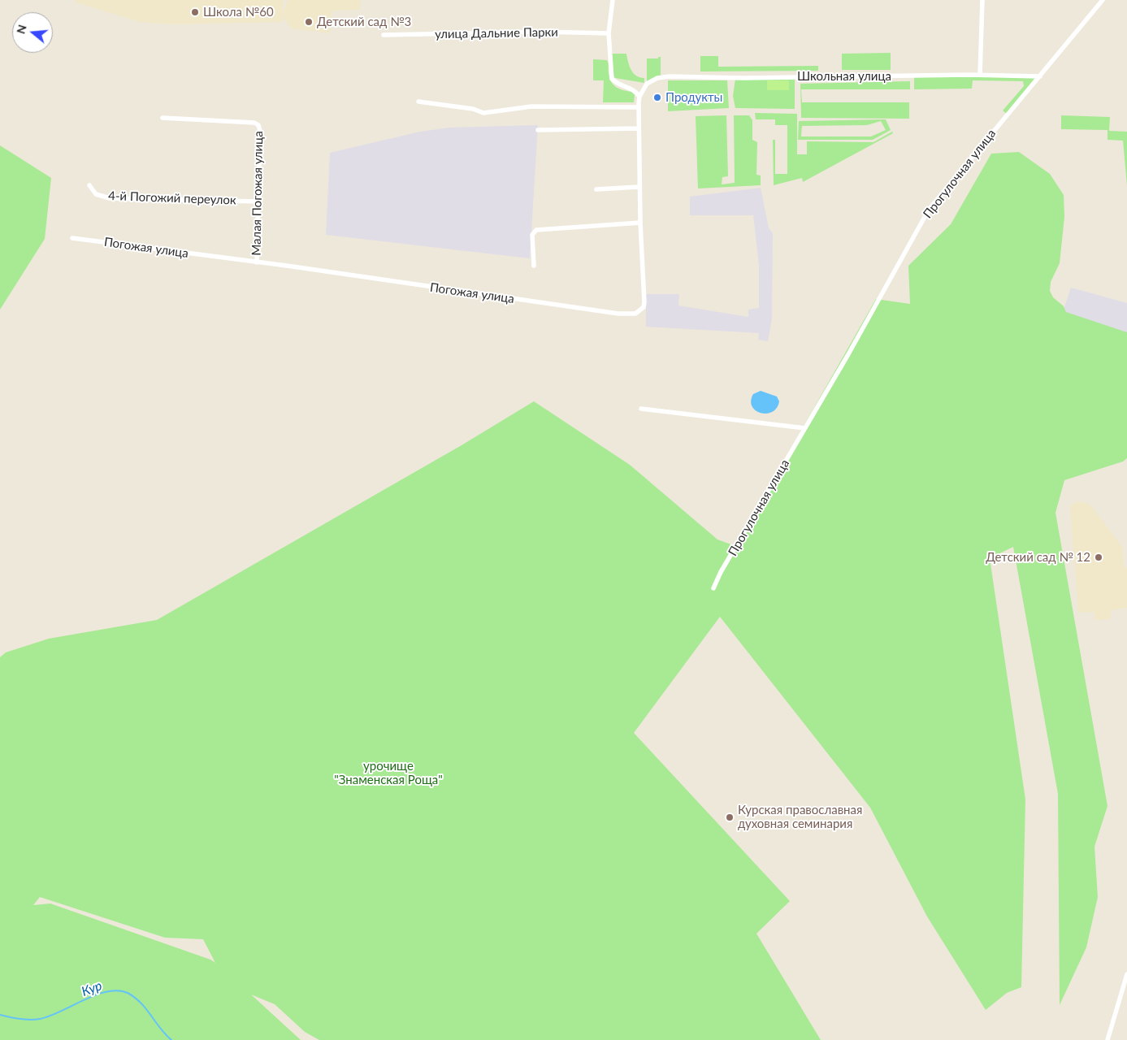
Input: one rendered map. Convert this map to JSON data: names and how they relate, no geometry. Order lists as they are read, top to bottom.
{
  "streets": {
    "street": [
      "улица Дальние Парки",
      "Школьная улица",
      "Прогулочная улица",
      "Малая Погожая улица",
      "4-й Погожий переулок",
      "Погожая улица"
    ]
  },
  "crossings": [
    ["Школьная улица", "Прогулочная улица"],
    ["Школьная улица", "Погожая улица"],
    ["Малая Погожая улица", "4-й Погожий переулок"],
    ["Малая Погожая улица", "Погожая улица"]
  ],
  "water": ["Кур"],
  "parks": ["урочище \"Знаменская Роща\""],
  "places": [
    "Школа №60",
    "Детский сад №3",
    "Продукты",
    "Детский сад № 12",
    "Курская православная духовная семинария"
  ],
  "north": "left"
}
